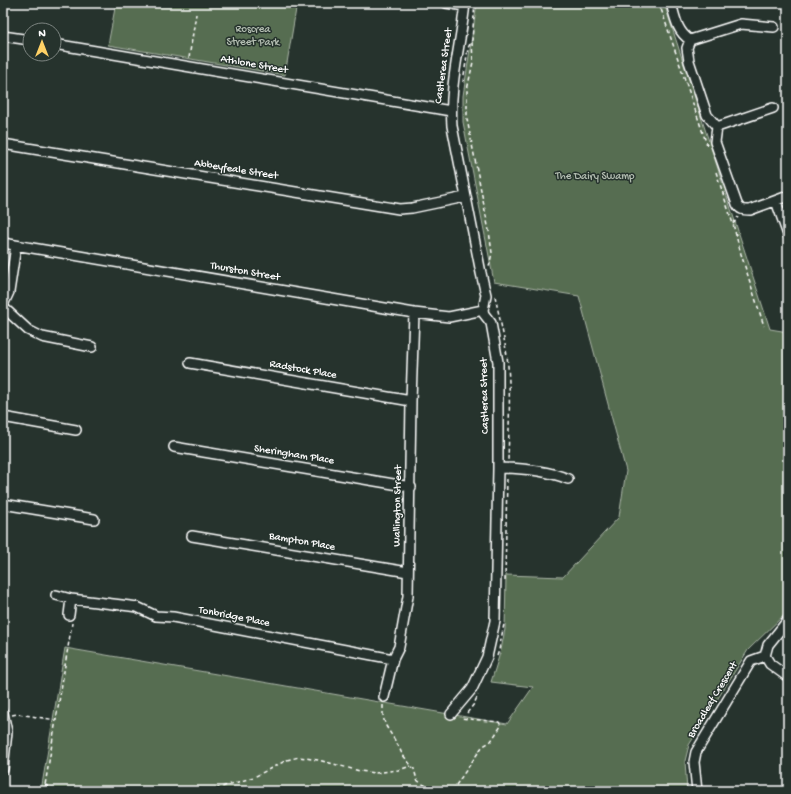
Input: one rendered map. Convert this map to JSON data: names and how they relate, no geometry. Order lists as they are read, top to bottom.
{
  "streets": {
    "street": [
      "Athlone Street",
      "Castlerea Street",
      "Abbeyfeale Street",
      "Thurston Street",
      "Radstock Place",
      "Sheringham Place",
      "Wallington Street",
      "Bampton Place",
      "Tonbridge Place",
      "Broadleaf Crescent"
    ]
  },
  "crossings": [
    ["Athlone Street", "Castlerea Street"],
    ["Castlerea Street", "Abbeyfeale Street"],
    ["Castlerea Street", "Thurston Street"],
    ["Thurston Street", "Wallington Street"],
    ["Radstock Place", "Wallington Street"],
    ["Sheringham Place", "Wallington Street"],
    ["Wallington Street", "Bampton Place"],
    ["Wallington Street", "Tonbridge Place"]
  ],
  "parks": ["Roscrea Street Park", "The Dairy Swamp"],
  "north": "top"
}
